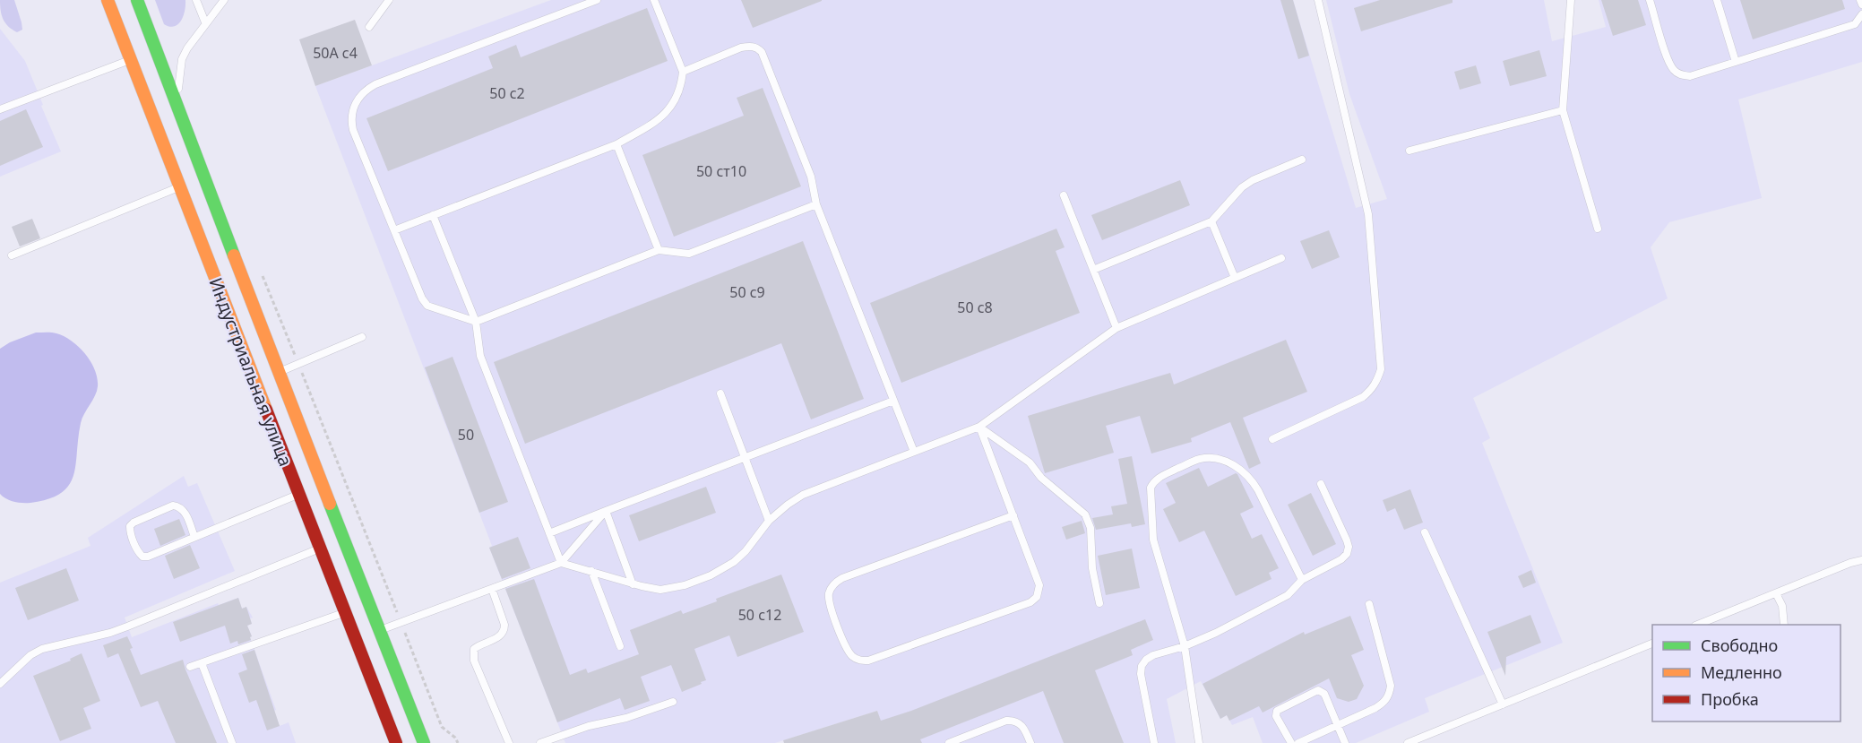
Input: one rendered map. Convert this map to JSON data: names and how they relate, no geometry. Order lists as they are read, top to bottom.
{
  "streets": {
    "main road": ["Индустриальная улица"]
  },
  "house_numbers": [
    "50А с4",
    "50 с2",
    "50 ст10",
    "50 с9",
    "50 с8",
    "50",
    "50 с12"
  ],
  "legend": ["Свободно", "Медленно", "Пробка"]
}
